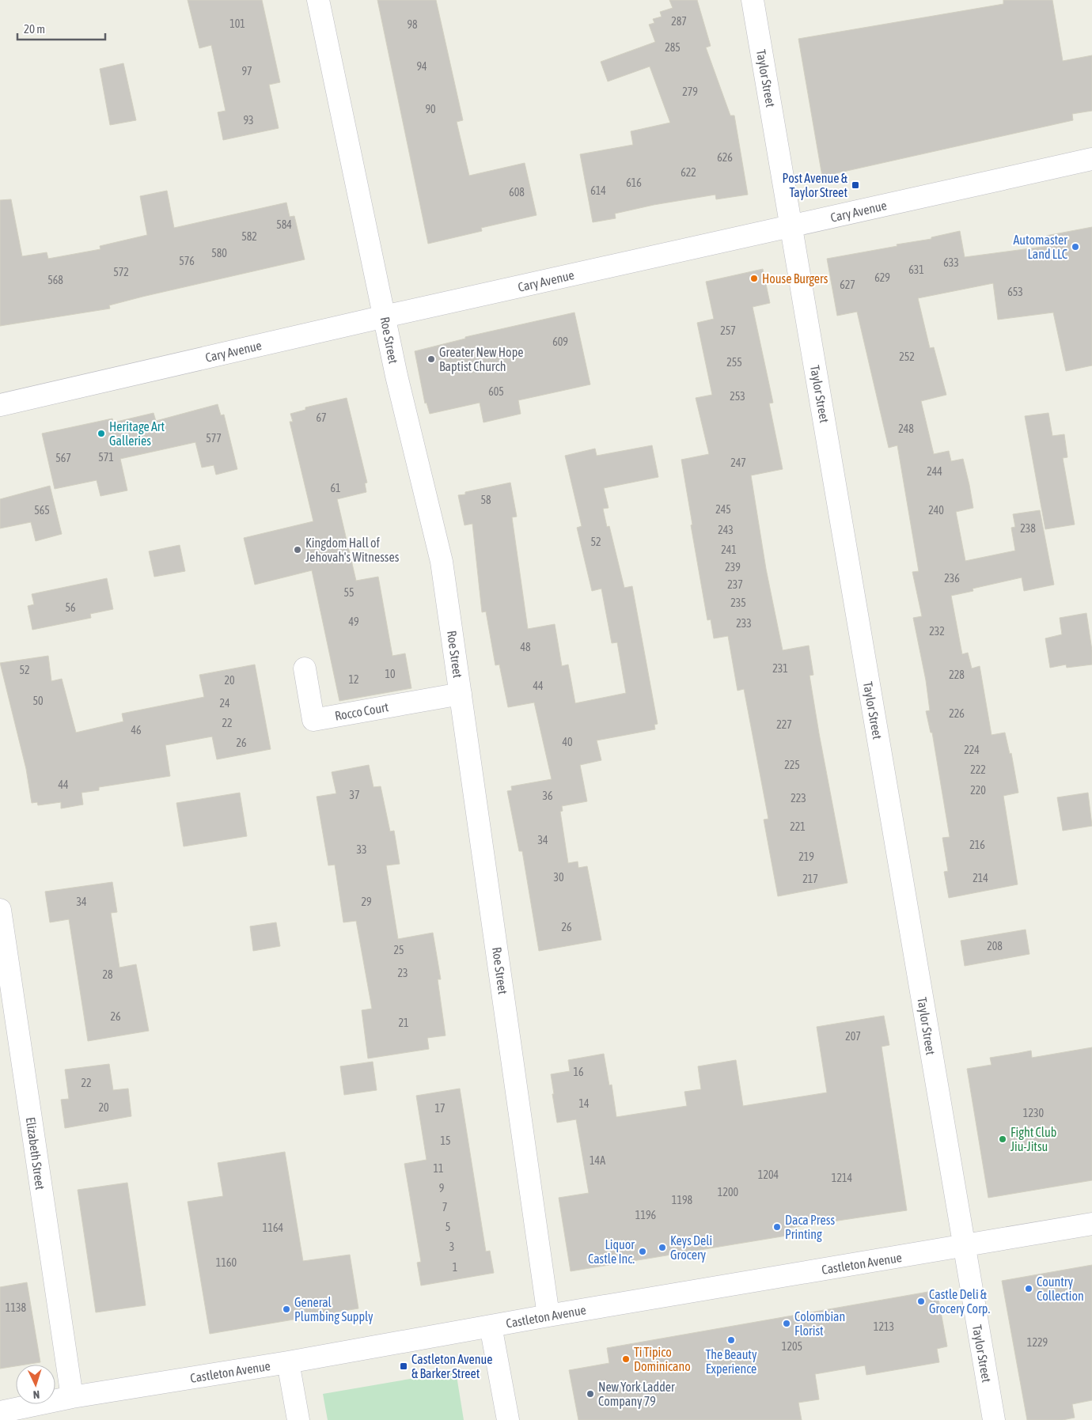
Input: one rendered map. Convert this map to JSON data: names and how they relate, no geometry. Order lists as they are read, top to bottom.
{
  "streets": {
    "street": [
      "Taylor Street",
      "Cary Avenue",
      "Roe Street",
      "Rocco Court",
      "Elizabeth Street",
      "Castleton Avenue"
    ]
  },
  "crossings": [
    ["Taylor Street", "Cary Avenue"],
    ["Taylor Street", "Castleton Avenue"],
    ["Cary Avenue", "Roe Street"],
    ["Roe Street", "Rocco Court"],
    ["Roe Street", "Castleton Avenue"],
    ["Elizabeth Street", "Castleton Avenue"]
  ],
  "places": {
    "transit": ["Post Avenue & Taylor Street", "Castleton Avenue & Barker Street"],
    "other": [
      "Automaster Land LLC",
      "House Burgers",
      "Greater New Hope Baptist Church",
      "Heritage Art Galleries",
      "Kingdom Hall of Jehovah's Witnesses",
      "Fight Club Jiu-Jitsu",
      "Daca Press Printing",
      "Keys Deli Grocery",
      "Liquor Castle Inc.",
      "Country Collection",
      "Castle Deli & Grocery Corp.",
      "General Plumbing Supply",
      "Colombian Florist",
      "The Beauty Experience",
      "Ti Tipico Dominicano",
      "New York Ladder Company 79"
    ]
  },
  "house_numbers": [
    "287",
    "101",
    "98",
    "285",
    "94",
    "97",
    "279",
    "90",
    "93",
    "626",
    "622",
    "616",
    "614",
    "608",
    "584",
    "582",
    "580",
    "576",
    "633",
    "631",
    "572",
    "629",
    "568",
    "627",
    "653",
    "257",
    "609",
    "252",
    "255",
    "605",
    "253",
    "67",
    "248",
    "577",
    "571",
    "567",
    "247",
    "244",
    "61",
    "58",
    "245",
    "565",
    "240",
    "238",
    "243",
    "52",
    "241",
    "239",
    "236",
    "237",
    "55",
    "235",
    "56",
    "49",
    "233",
    "232",
    "48",
    "231",
    "52",
    "10",
    "228",
    "12",
    "20",
    "44",
    "50",
    "24",
    "226",
    "22",
    "227",
    "46",
    "40",
    "26",
    "224",
    "225",
    "222",
    "44",
    "220",
    "37",
    "36",
    "223",
    "221",
    "34",
    "216",
    "33",
    "219",
    "30",
    "214",
    "217",
    "34",
    "29",
    "26",
    "208",
    "25",
    "23",
    "28",
    "26",
    "21",
    "207",
    "16",
    "22",
    "14",
    "20",
    "17",
    "1230",
    "15",
    "14A",
    "11",
    "1204",
    "1214",
    "9",
    "1200",
    "1198",
    "7",
    "1196",
    "5",
    "1164",
    "3",
    "1160",
    "1",
    "1138",
    "1213",
    "1229",
    "1205"
  ],
  "scale_bar": "20 m",
  "north": "bottom"
}
